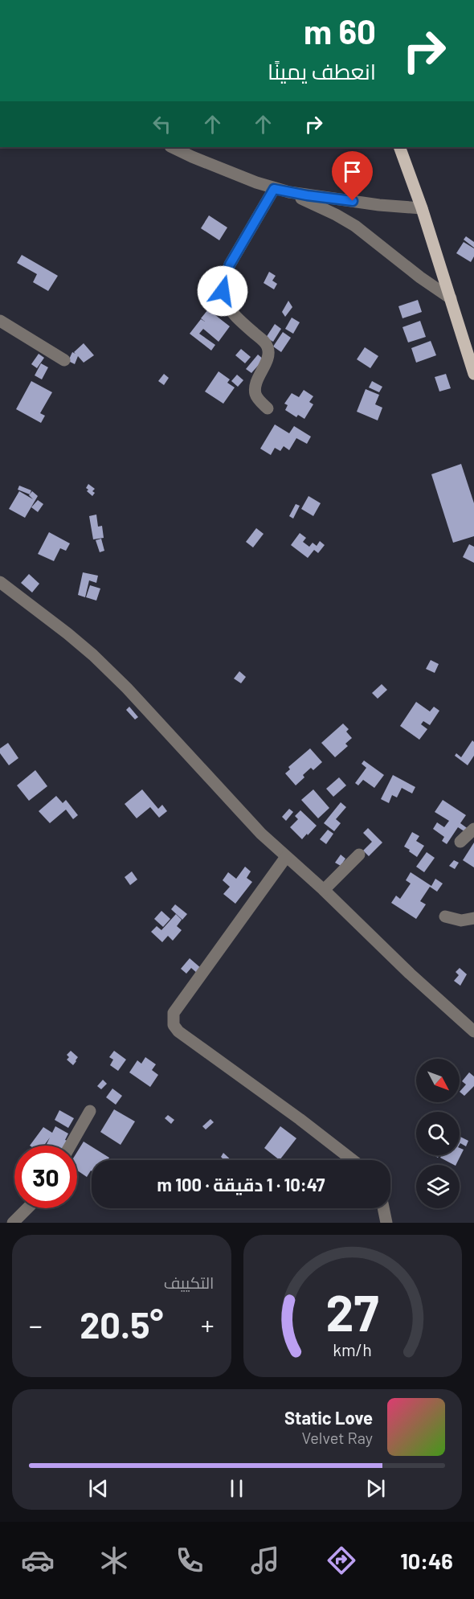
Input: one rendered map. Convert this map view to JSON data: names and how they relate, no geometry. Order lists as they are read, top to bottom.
{
  "north": "bottom right",
  "page": {
    "turn": ["60 m", "انعطف يمينًا"],
    "limit": "30",
    "trip": "10:47 · 1 دقيقة · 100 m",
    "tile": "التكييف",
    "heat": ["−", "20.5°", "+"],
    "song": ["Static Love", "Velvet Ray"],
    "tabs": "10:46",
    "gauge": ["27", "km/h"]
  }
}
